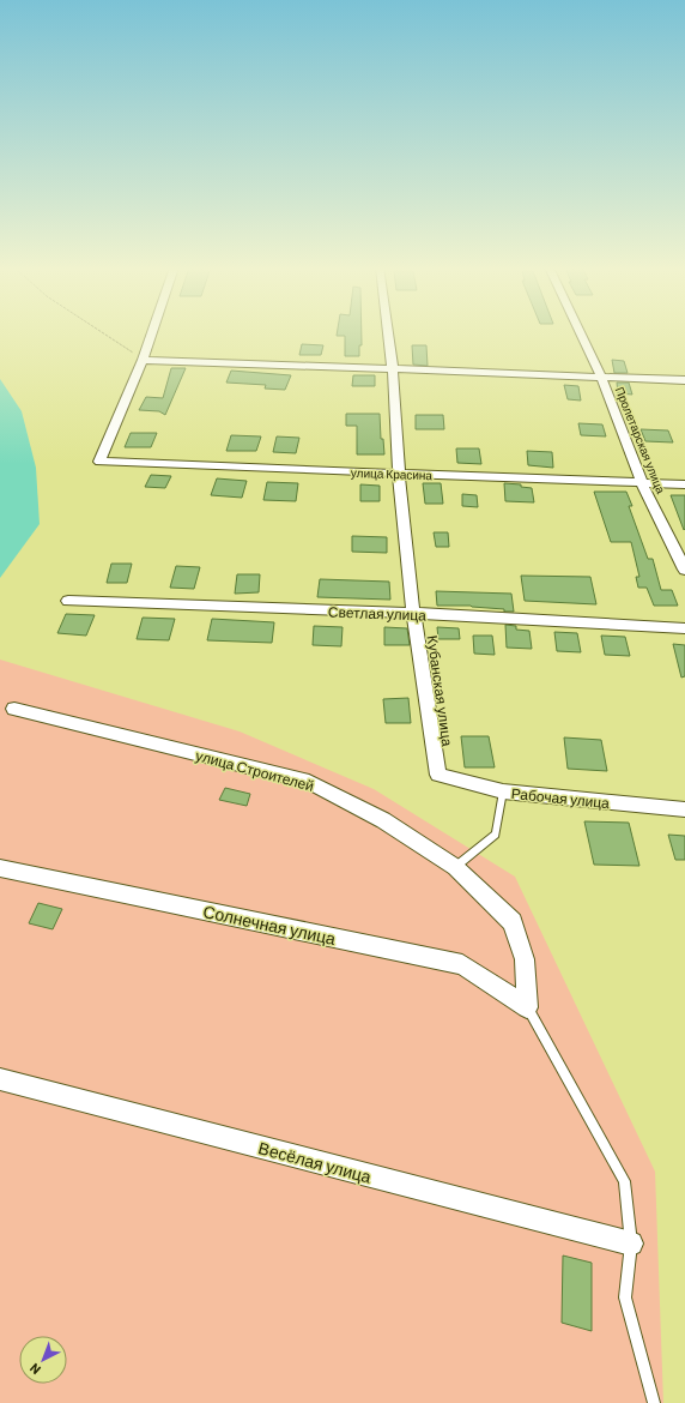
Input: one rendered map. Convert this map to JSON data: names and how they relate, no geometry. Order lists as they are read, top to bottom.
{
  "streets": {
    "street": [
      "Пролетарская улица",
      "улица Красина",
      "Светлая улица",
      "Кубанская улица",
      "улица Строителей",
      "Рабочая улица",
      "Солнечная улица",
      "Весёлая улица"
    ]
  },
  "crossings": [
    ["Пролетарская улица", "улица Красина"],
    ["улица Красина", "Кубанская улица"],
    ["Светлая улица", "Кубанская улица"],
    ["Кубанская улица", "Рабочая улица"],
    ["улица Строителей", "Солнечная улица"]
  ],
  "north": "bottom left"
}
